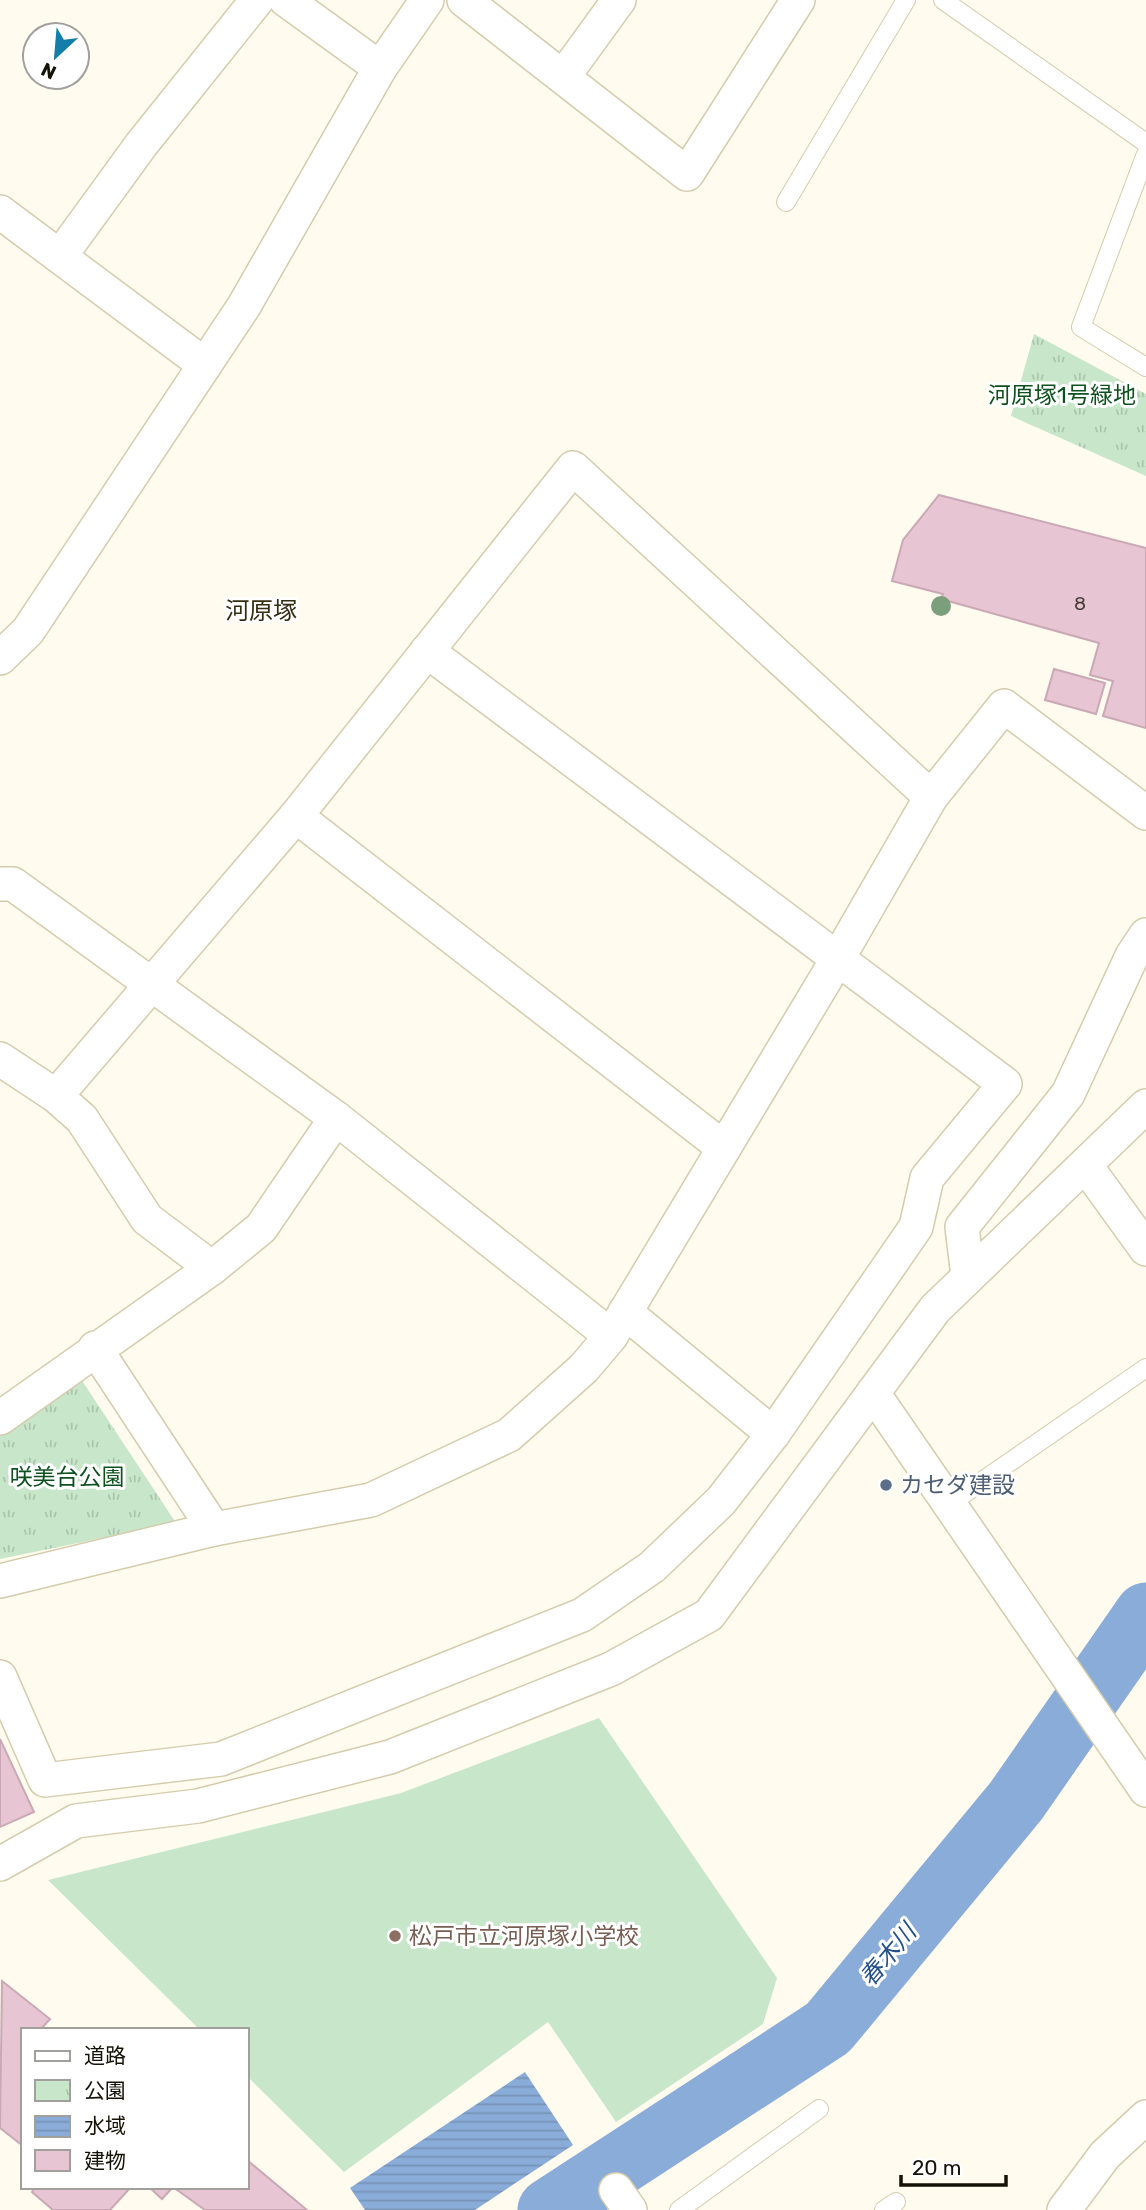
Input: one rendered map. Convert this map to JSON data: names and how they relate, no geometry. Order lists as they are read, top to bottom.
{
  "districts": ["河原塚"],
  "water": ["春木川"],
  "parks": ["河原塚1号緑地", "咲美台公園"],
  "places": ["カセダ建設", "松戸市立河原塚小学校"],
  "house_numbers": ["8"],
  "legend": [
    "道路",
    "公園",
    "水域",
    "建物"
  ],
  "scale_bar": "20 m",
  "north": "bottom left"
}
